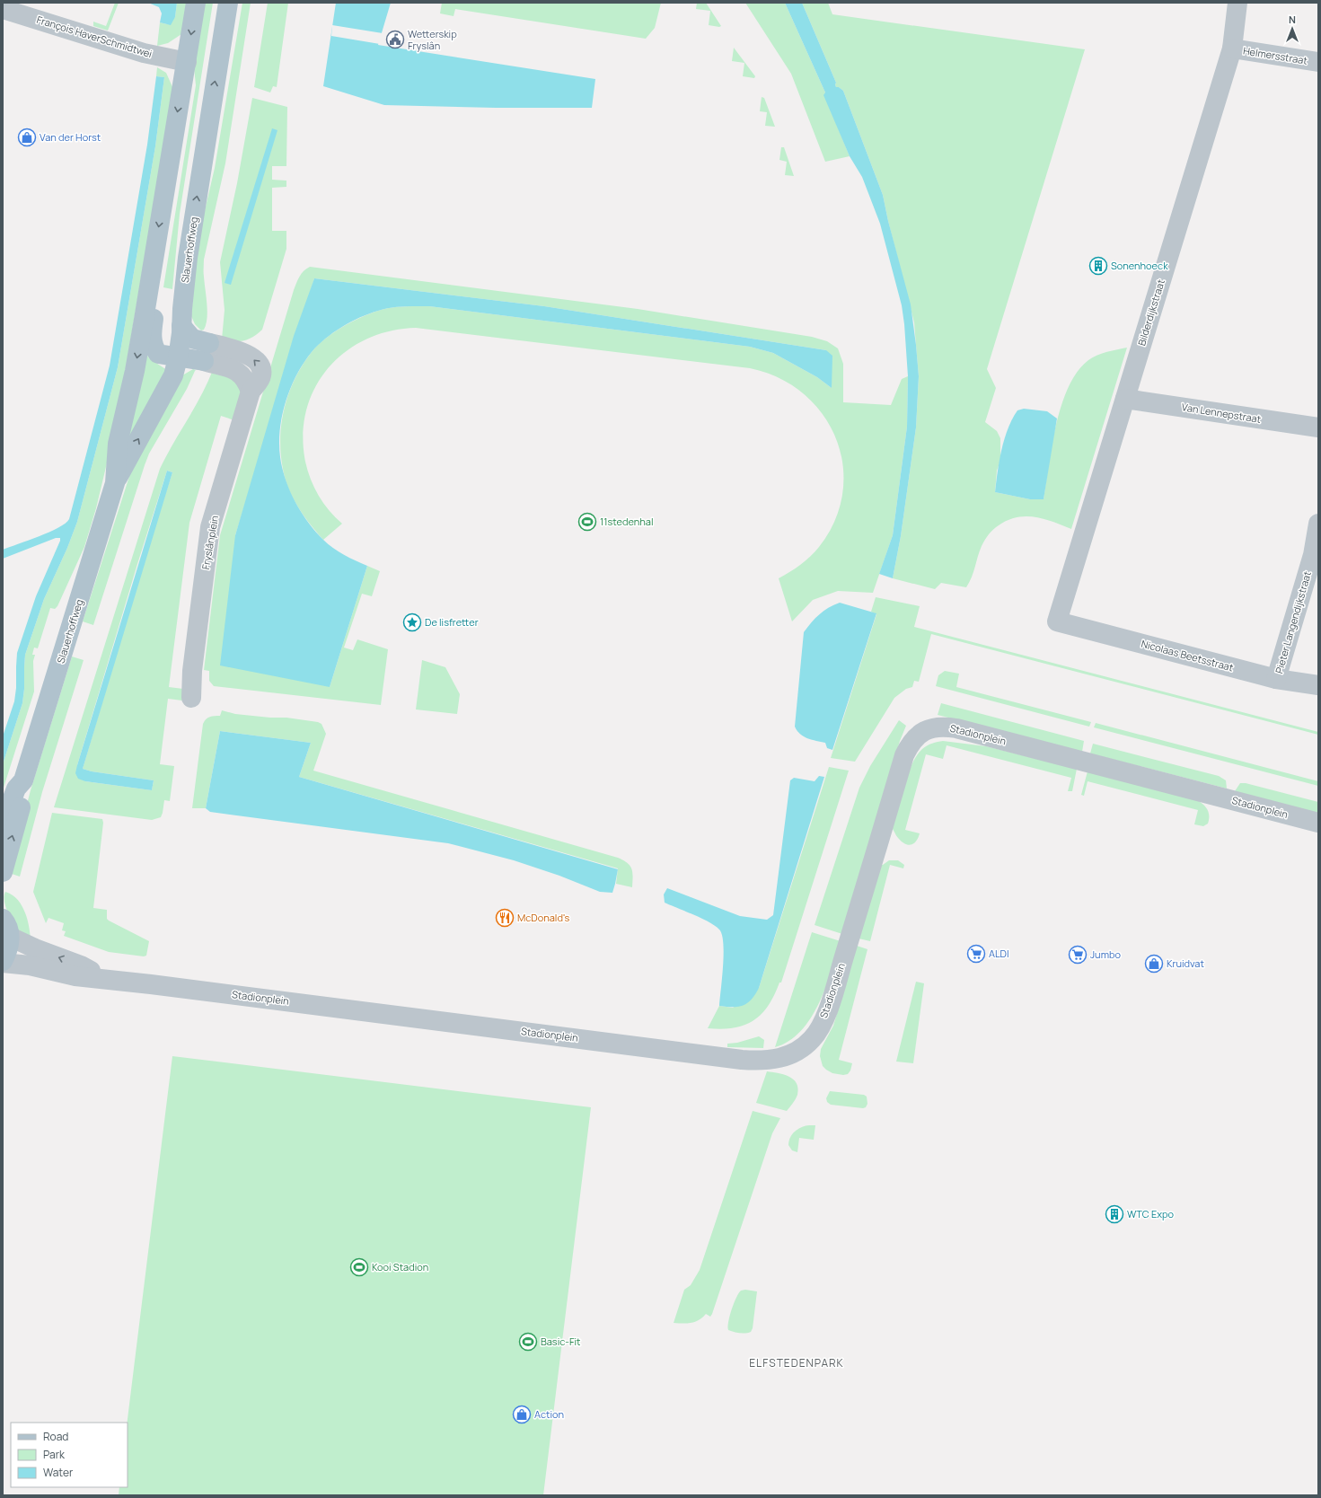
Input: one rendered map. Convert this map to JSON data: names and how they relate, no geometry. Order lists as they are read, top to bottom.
{
  "streets": {
    "main road": ["Slauerhoffweg"],
    "street": [
      "François HaverSchmidtwei",
      "Helmersstraat",
      "Bilderdijkstraat",
      "Van Lennepstraat",
      "Fryslânplein",
      "Pieter Langendijkstraat",
      "Nicolaas Beetsstraat",
      "Stadionplein"
    ]
  },
  "crossings": [
    ["François HaverSchmidtwei", "Slauerhoffweg"],
    ["Helmersstraat", "Bilderdijkstraat"],
    ["Bilderdijkstraat", "Van Lennepstraat"],
    ["Bilderdijkstraat", "Nicolaas Beetsstraat"],
    ["Pieter Langendijkstraat", "Nicolaas Beetsstraat"]
  ],
  "districts": ["ELFSTEDENPARK"],
  "places": {
    "public building": ["Wetterskip Fryslân"],
    "shop": ["Van der Horst", "Kruidvat", "Action"],
    "building": ["Sonenhoeck", "WTC Expo"],
    "sports": ["11stedenhal", "Kooi Stadion", "Basic-Fit"],
    "place": ["De Iisfretter"],
    "restaurant": ["McDonald's"],
    "supermarket": ["ALDI", "Jumbo"]
  },
  "legend": ["Road", "Park", "Water"],
  "north": "top"
}
